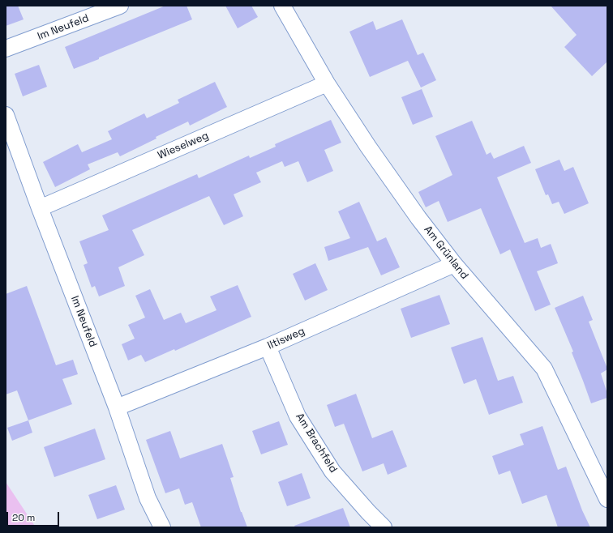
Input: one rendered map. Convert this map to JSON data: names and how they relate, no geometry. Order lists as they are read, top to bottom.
{
  "streets": {
    "street": [
      "Im Neufeld",
      "Wieselweg",
      "Am Grünland",
      "Iltisweg",
      "Am Brachfeld"
    ]
  },
  "crossings": [
    ["Im Neufeld", "Wieselweg"],
    ["Im Neufeld", "Iltisweg"],
    ["Wieselweg", "Am Grünland"],
    ["Am Grünland", "Iltisweg"],
    ["Iltisweg", "Am Brachfeld"]
  ],
  "scale_bar": "20 m"
}
